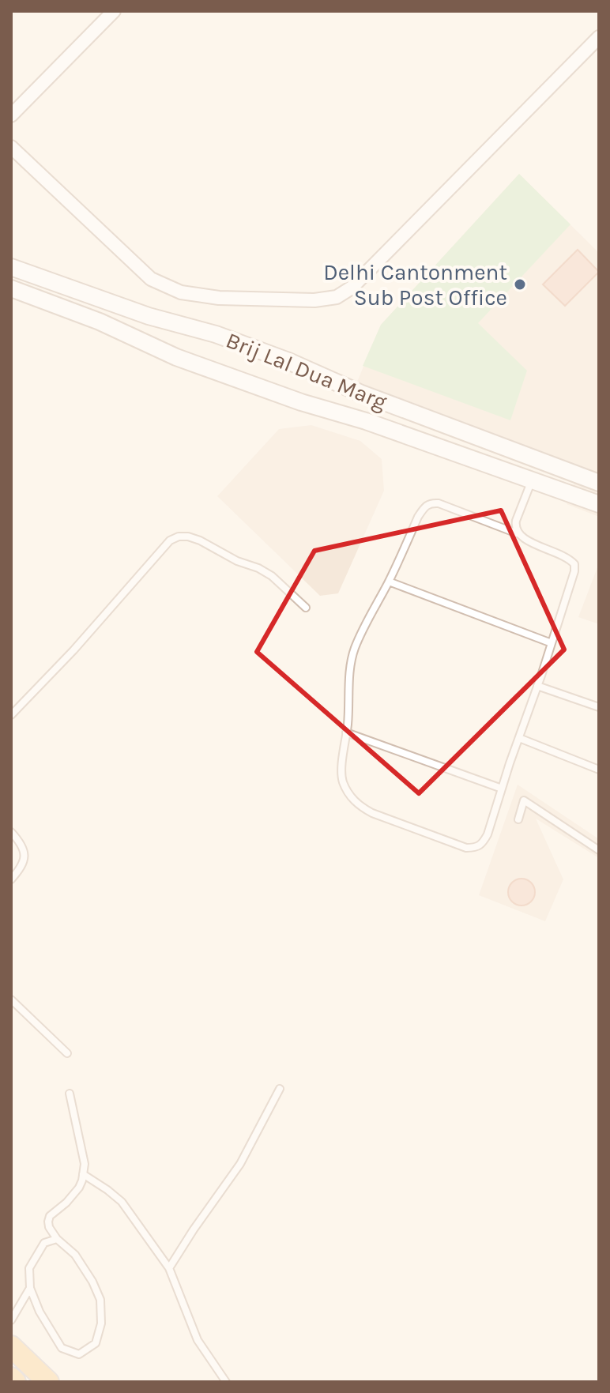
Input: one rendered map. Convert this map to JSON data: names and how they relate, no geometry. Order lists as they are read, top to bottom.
{
  "streets": {
    "street": ["Brij Lal Dua Marg"]
  },
  "places": ["Delhi Cantonment Sub Post Office"]
}
